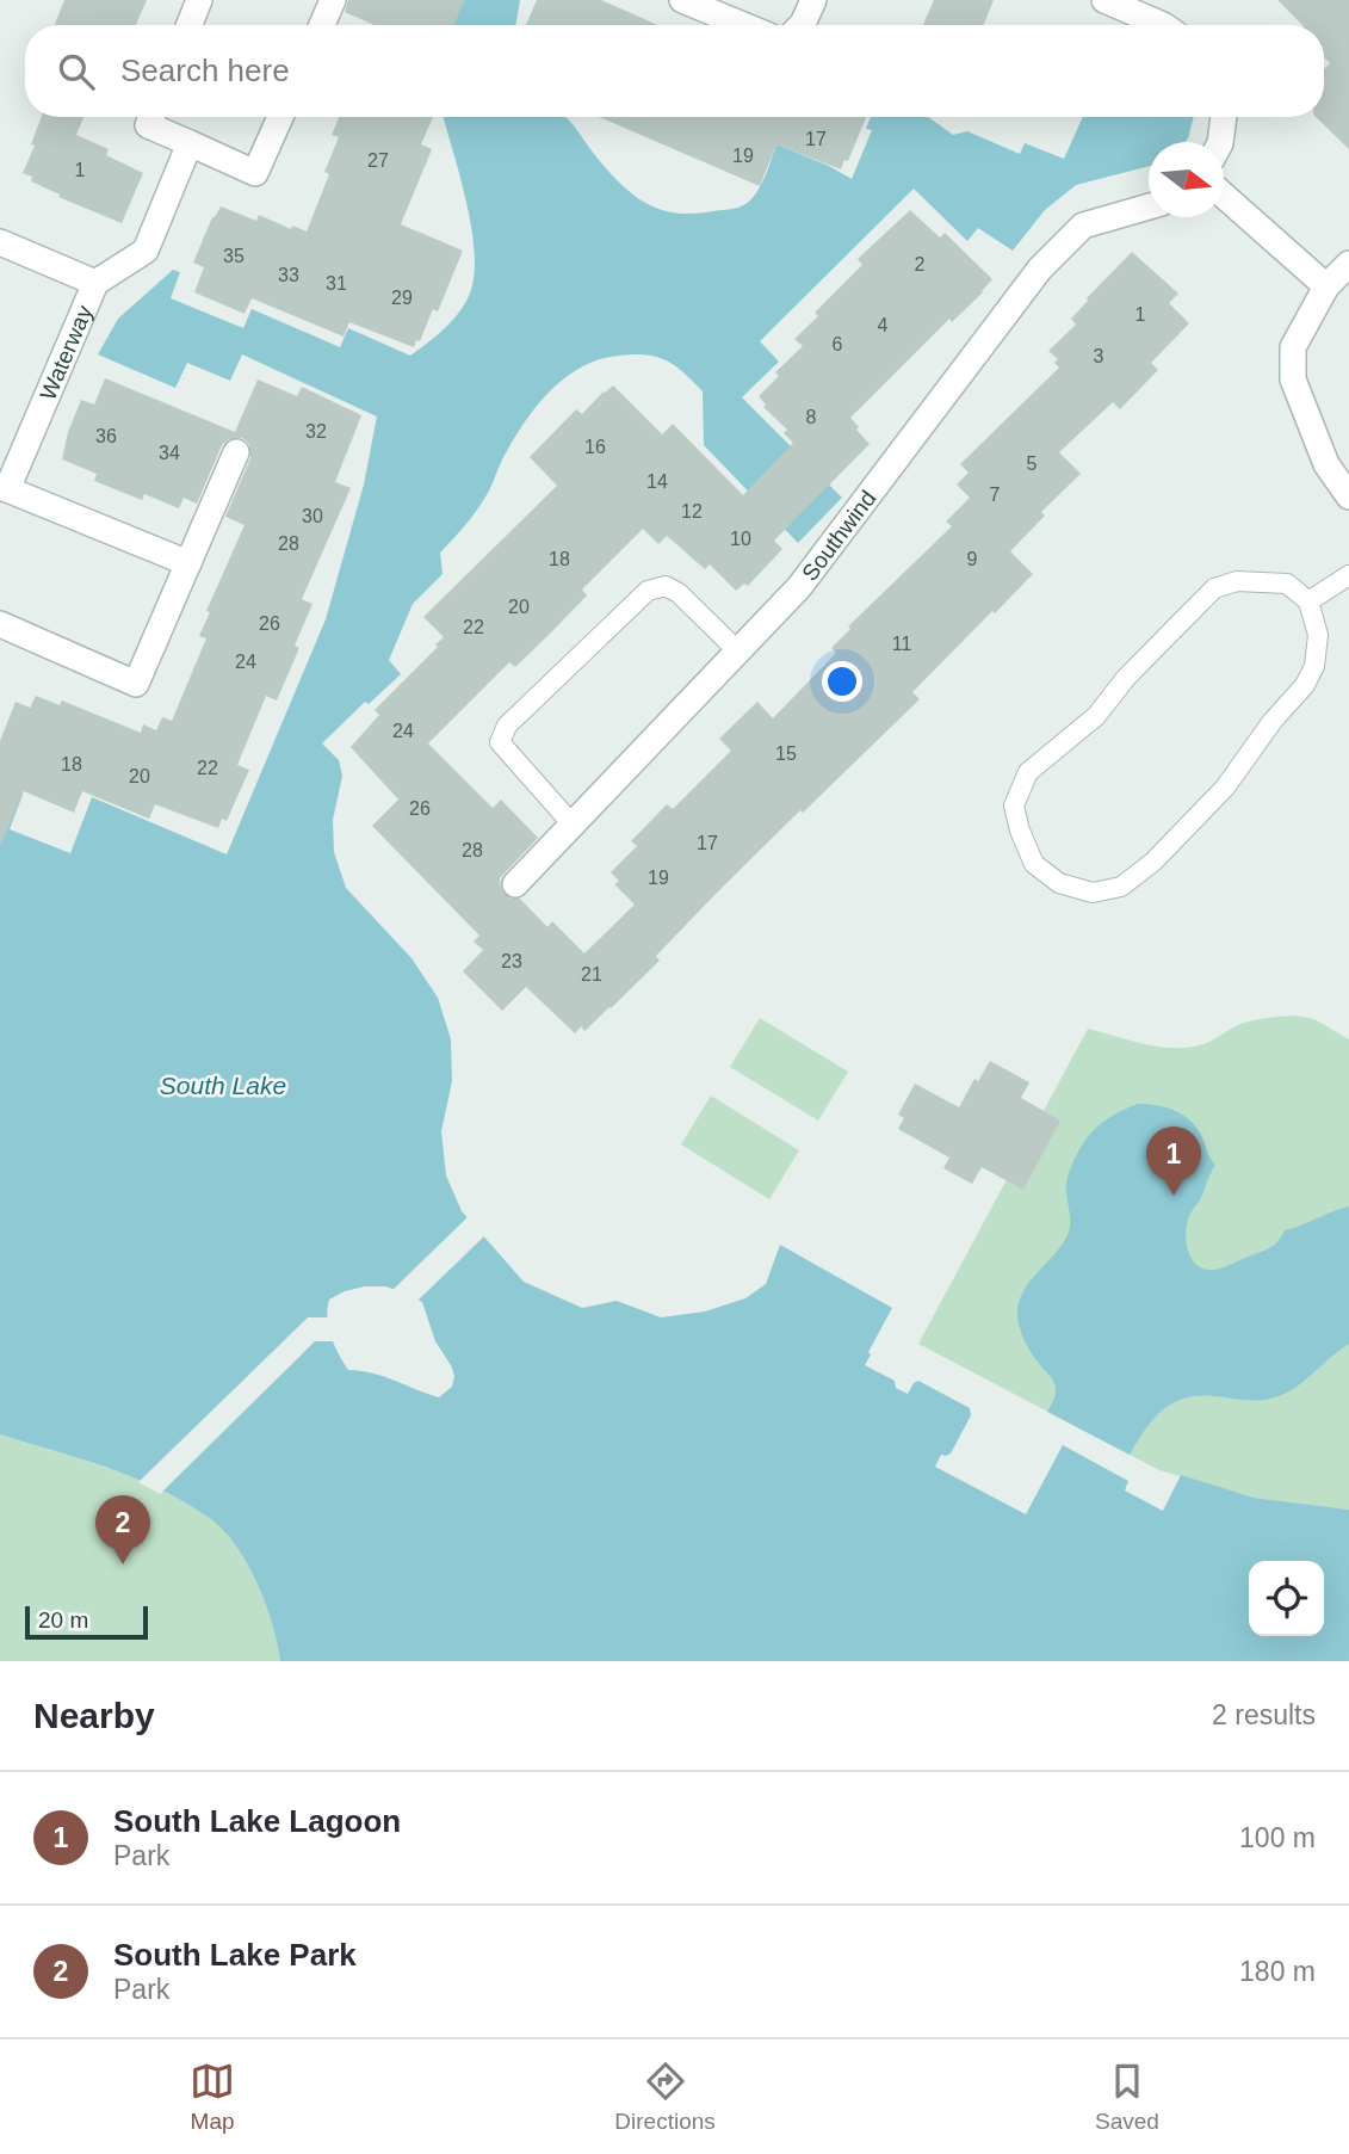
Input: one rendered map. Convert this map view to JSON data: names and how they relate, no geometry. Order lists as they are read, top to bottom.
{
  "streets": {
    "street": ["Waterway", "Southwind"]
  },
  "water": ["South Lake"],
  "house_numbers": [
    "17",
    "19",
    "27",
    "1",
    "35",
    "2",
    "33",
    "31",
    "29",
    "1",
    "4",
    "6",
    "3",
    "8",
    "32",
    "36",
    "16",
    "34",
    "5",
    "14",
    "7",
    "12",
    "30",
    "10",
    "28",
    "18",
    "9",
    "20",
    "26",
    "22",
    "11",
    "24",
    "24",
    "15",
    "18",
    "22",
    "20",
    "26",
    "17",
    "28",
    "19",
    "23",
    "21"
  ],
  "scale_bar": "20 m",
  "north": "right",
  "page": {
    "search": "Search here",
    "pins": ["1", "2"],
    "scale": "20 m",
    "heading": ["Nearby", "2 results"],
    "list": [
      {
        "mark": "1",
        "name": "South Lake Lagoon",
        "note": "Park",
        "value": "100 m"
      },
      {
        "mark": "2",
        "name": "South Lake Park",
        "note": "Park",
        "value": "180 m"
      }
    ],
    "nav": ["Map", "Directions", "Saved"]
  }
}
